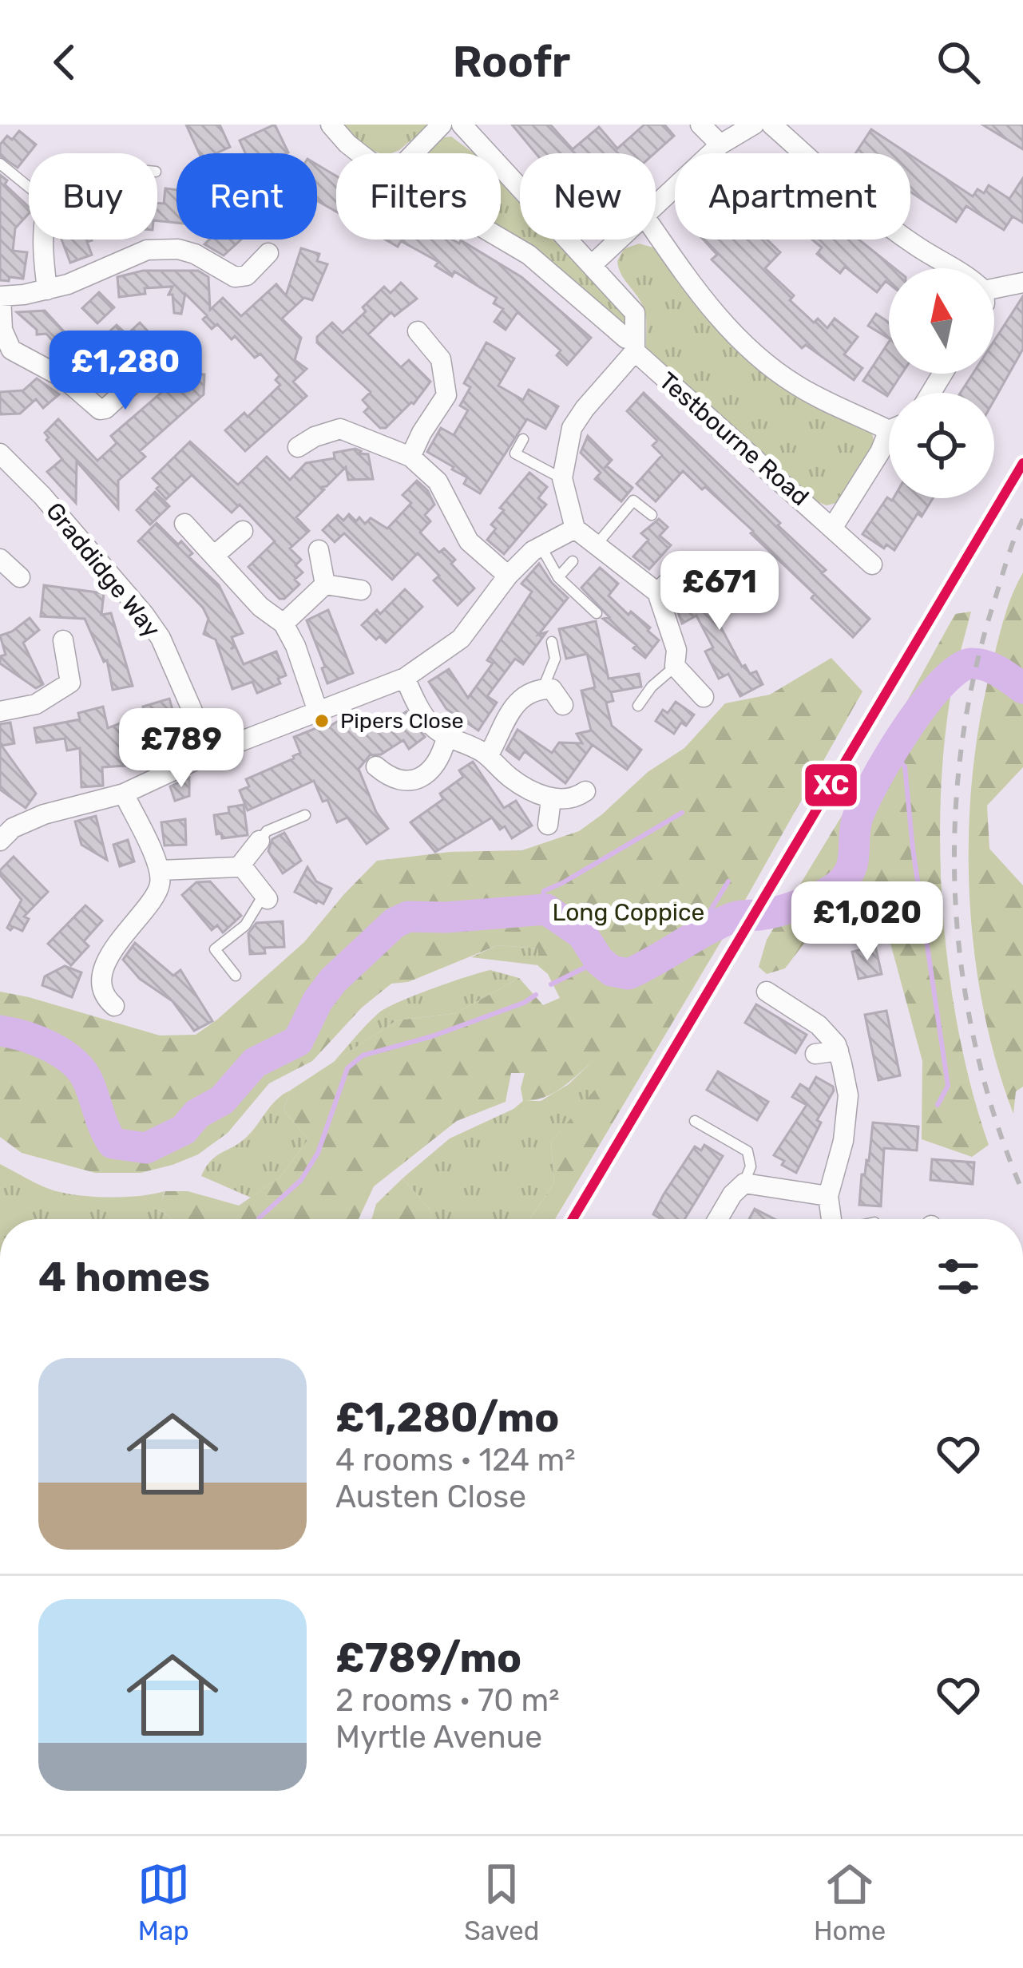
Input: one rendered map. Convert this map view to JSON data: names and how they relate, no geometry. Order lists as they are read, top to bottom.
{
  "streets": {
    "street": ["Testbourne Road", "Graddidge Way"]
  },
  "parks": ["Long Coppice"],
  "places": ["Pipers Close"],
  "lines": ["transit line XC"],
  "north": "top",
  "page": {
    "header": "Roofr",
    "chip": [
      "Buy",
      "Rent",
      "Filters",
      "New",
      "Apartment"
    ],
    "price": [
      "£1,280",
      "£671",
      "£789",
      "£1,020"
    ],
    "heading": "4 homes",
    "list": [
      {
        "name": "£1,280/mo",
        "note": "4 rooms · 124 m² · Austen Close"
      },
      {
        "name": "£789/mo",
        "note": "2 rooms · 70 m² · Myrtle Avenue"
      }
    ],
    "tabs": ["Map", "Saved", "Home"]
  }
}
